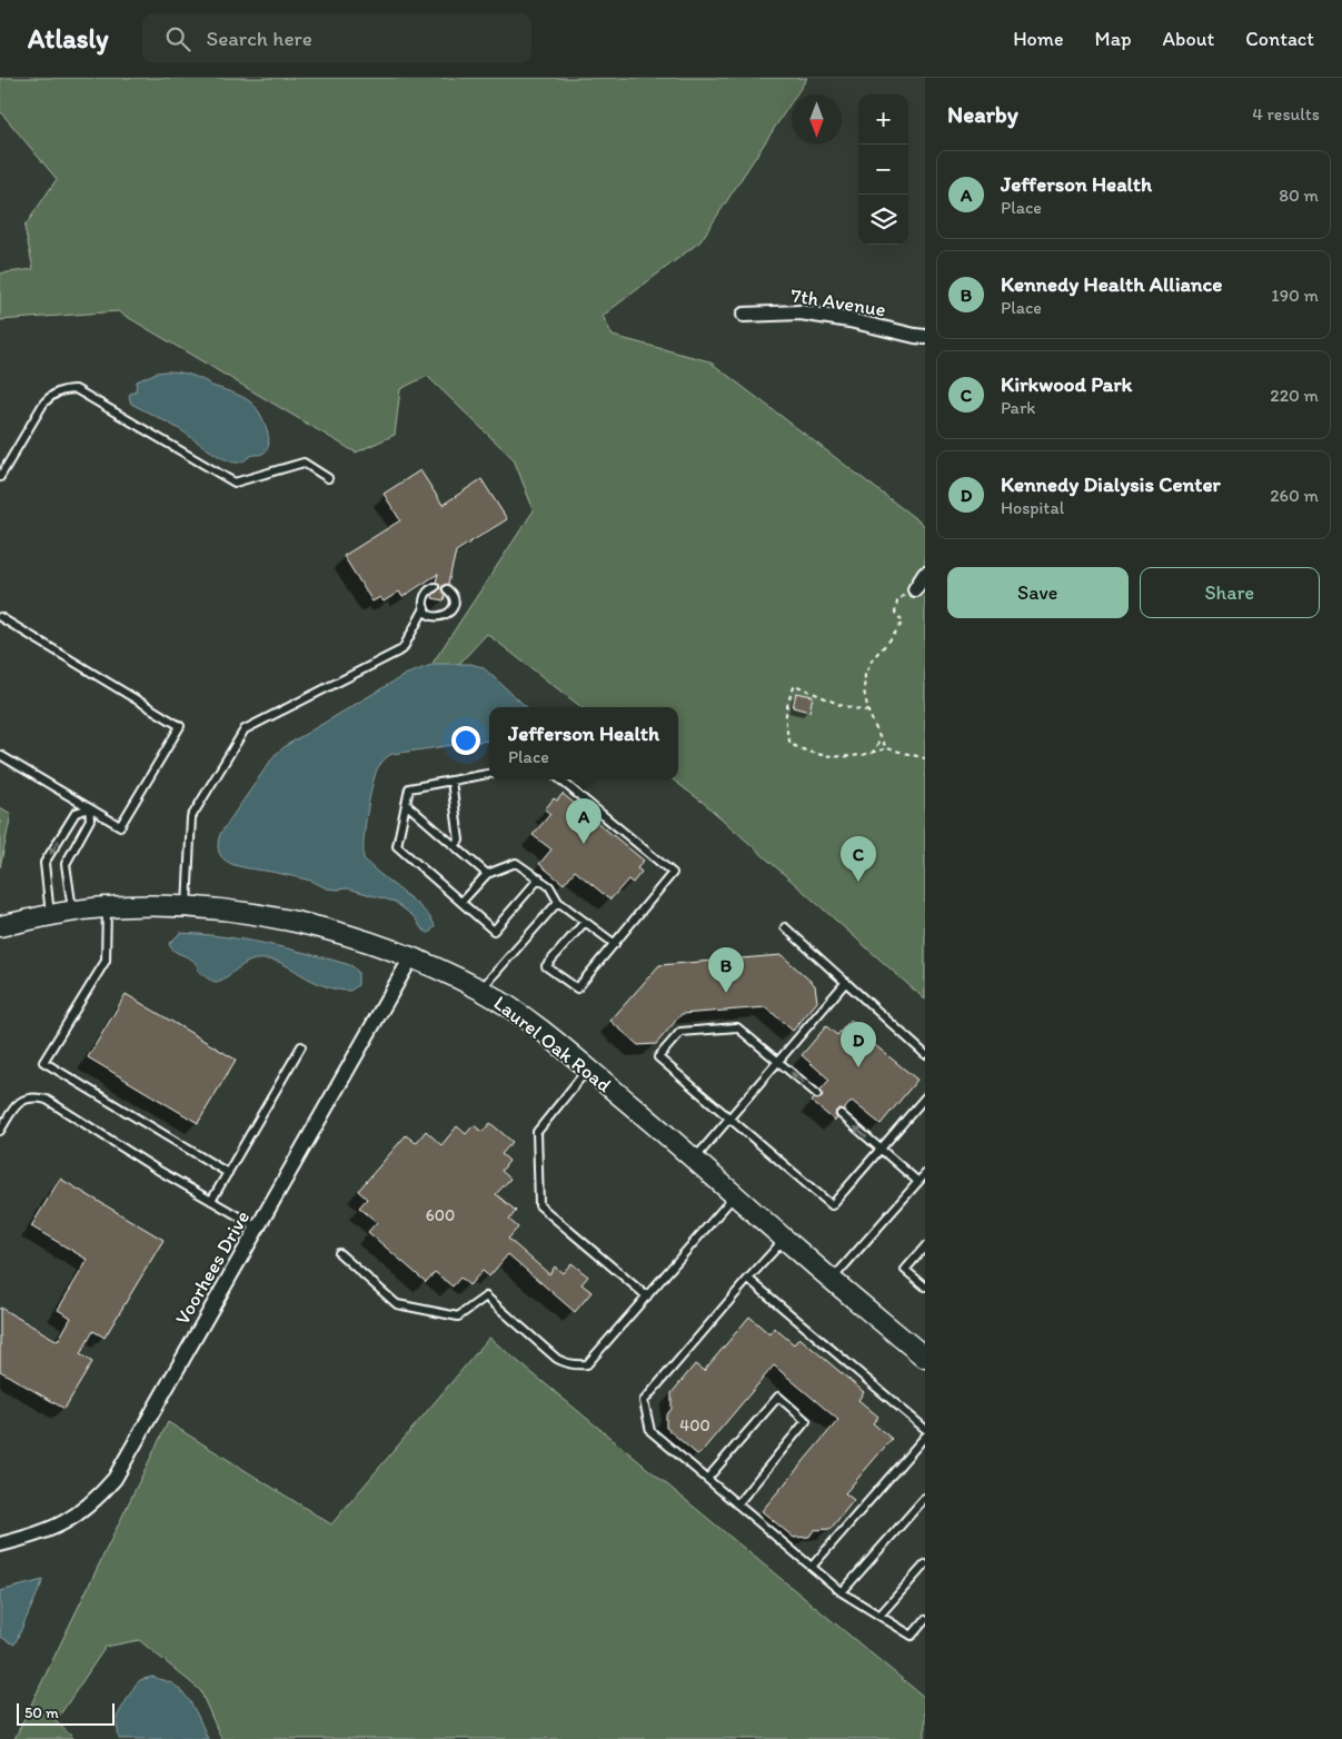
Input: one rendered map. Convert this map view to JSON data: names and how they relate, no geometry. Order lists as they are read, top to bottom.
{
  "streets": {
    "street": ["7th Avenue", "Laurel Oak Road", "Voorhees Drive"]
  },
  "crossings": [
    ["Laurel Oak Road", "Voorhees Drive"]
  ],
  "house_numbers": ["600", "400"],
  "scale_bar": "50 m",
  "north": "bottom",
  "page": {
    "header": "Atlasly",
    "search": "Search here",
    "nav": [
      "Home",
      "Map",
      "About",
      "Contact"
    ],
    "heading": ["Nearby", "4 results"],
    "map_buttons": ["+", "−"],
    "list": [
      {
        "mark": "A",
        "name": "Jefferson Health",
        "note": "Place",
        "value": "80 m"
      },
      {
        "mark": "B",
        "name": "Kennedy Health Alliance",
        "note": "Place",
        "value": "190 m"
      },
      {
        "mark": "C",
        "name": "Kirkwood Park",
        "note": "Park",
        "value": "220 m"
      },
      {
        "mark": "D",
        "name": "Kennedy Dialysis Center",
        "note": "Hospital",
        "value": "260 m"
      }
    ],
    "buttons": ["Save", "Share"],
    "popup": ["Jefferson Health", "Place"],
    "pins": [
      "A",
      "C",
      "B",
      "D"
    ],
    "scale": "50 m"
  }
}
